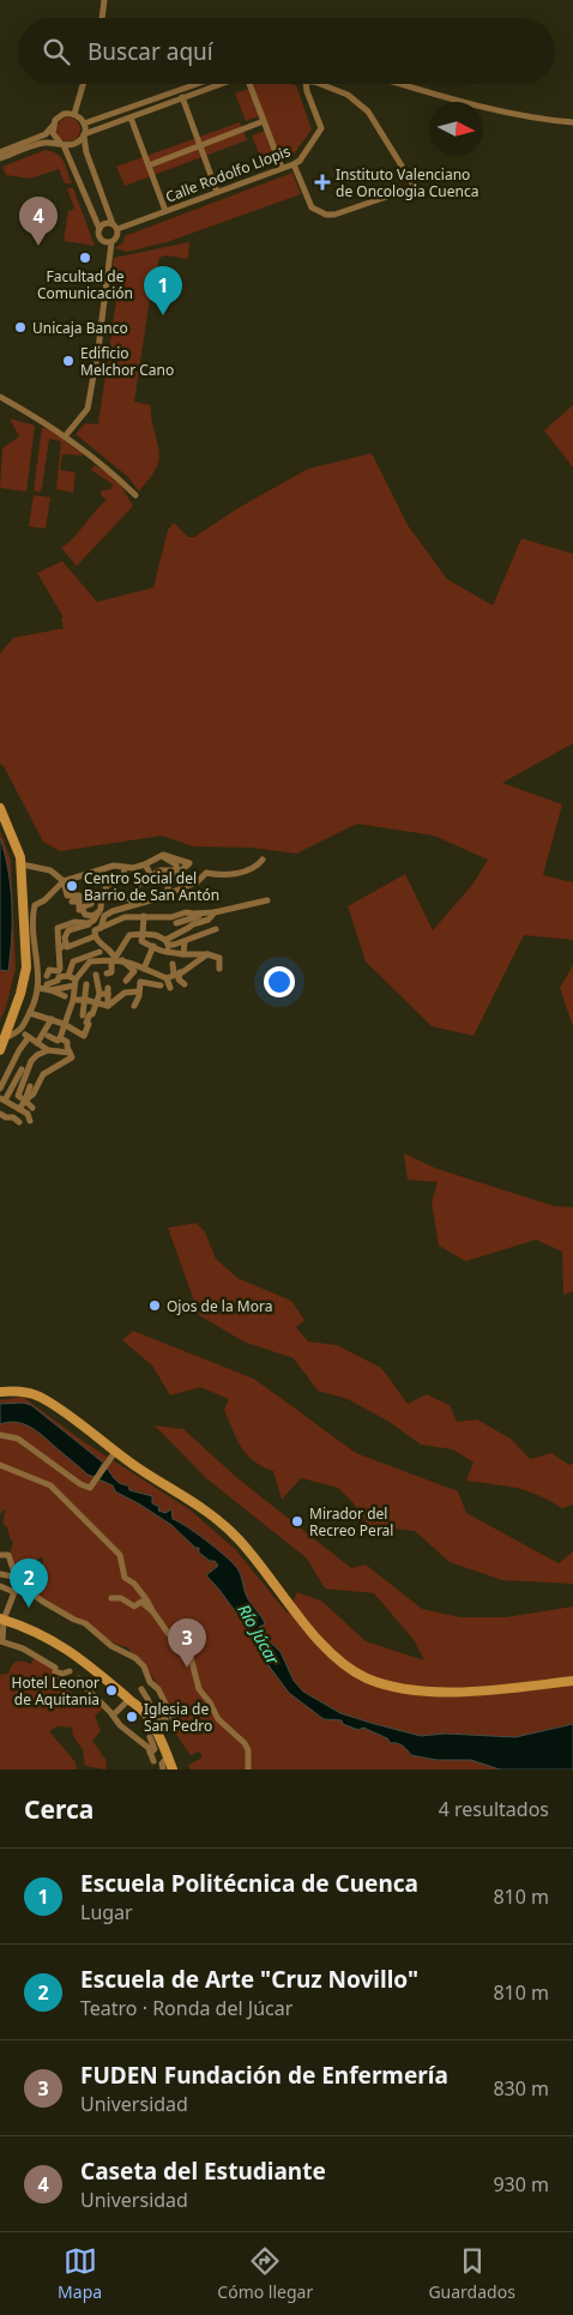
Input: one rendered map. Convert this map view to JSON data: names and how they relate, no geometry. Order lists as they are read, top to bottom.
{
  "streets": {
    "street": ["Calle Rodolfo Llopis"]
  },
  "water": ["Río Júcar"],
  "places": {
    "health": ["Instituto Valenciano de Oncologia Cuenca"],
    "other": [
      "Facultad de Comunicación",
      "Unicaja Banco",
      "Edificio Melchor Cano",
      "Centro Social del Barrio de San Antón",
      "Ojos de la Mora",
      "Mirador del Recreo Peral",
      "Hotel Leonor de Aquitania",
      "Iglesia de San Pedro"
    ]
  },
  "north": "right",
  "page": {
    "search": "Buscar aquí",
    "pins": [
      "4",
      "1",
      "2",
      "3"
    ],
    "heading": ["Cerca", "4 resultados"],
    "list": [
      {
        "mark": "1",
        "name": "Escuela Politécnica de Cuenca",
        "note": "Lugar",
        "value": "810 m"
      },
      {
        "mark": "2",
        "name": "Escuela de Arte \"Cruz Novillo\"",
        "note": "Teatro · Ronda del Júcar",
        "value": "810 m"
      },
      {
        "mark": "3",
        "name": "FUDEN Fundación de Enfermería",
        "note": "Universidad",
        "value": "830 m"
      },
      {
        "mark": "4",
        "name": "Caseta del Estudiante",
        "note": "Universidad",
        "value": "930 m"
      }
    ],
    "nav": ["Mapa", "Cómo llegar", "Guardados"]
  }
}
